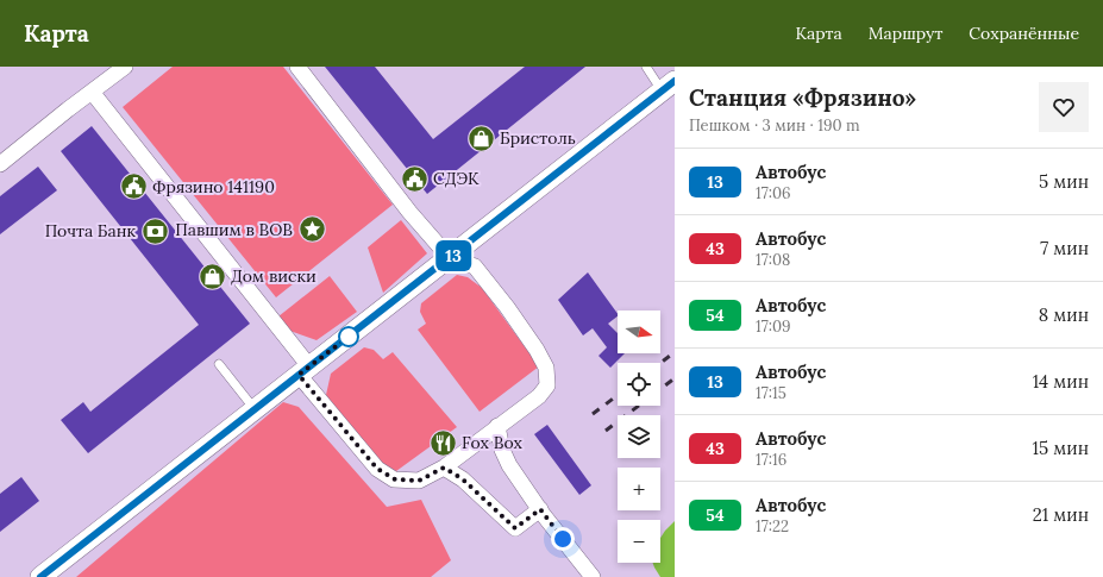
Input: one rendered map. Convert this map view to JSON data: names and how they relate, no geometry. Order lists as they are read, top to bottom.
{
  "places": {
    "shop": ["Бристоль", "Дом виски"],
    "public building": ["СДЭК", "Фрязино 141190"],
    "place": ["Павшим в ВОВ"],
    "bank": ["Почта Банк"],
    "restaurant": ["Fox Box"]
  },
  "lines": ["bus line 13"],
  "north": "right",
  "page": {
    "header": "Карта",
    "nav": ["Карта", "Маршрут", "Сохранённые"],
    "on_map": "13",
    "heading": ["Станция «Фрязино»", "Пешком · 3 мин · 190 m"],
    "list": [
      {
        "mark": "13",
        "name": "Автобус",
        "note": "17:06",
        "value": "5 мин"
      },
      {
        "mark": "43",
        "name": "Автобус",
        "note": "17:08",
        "value": "7 мин"
      },
      {
        "mark": "54",
        "name": "Автобус",
        "note": "17:09",
        "value": "8 мин"
      },
      {
        "mark": "13",
        "name": "Автобус",
        "note": "17:15",
        "value": "14 мин"
      },
      {
        "mark": "43",
        "name": "Автобус",
        "note": "17:16",
        "value": "15 мин"
      },
      {
        "mark": "54",
        "name": "Автобус",
        "note": "17:22",
        "value": "21 мин"
      }
    ],
    "map_buttons": ["+", "−"]
  }
}
